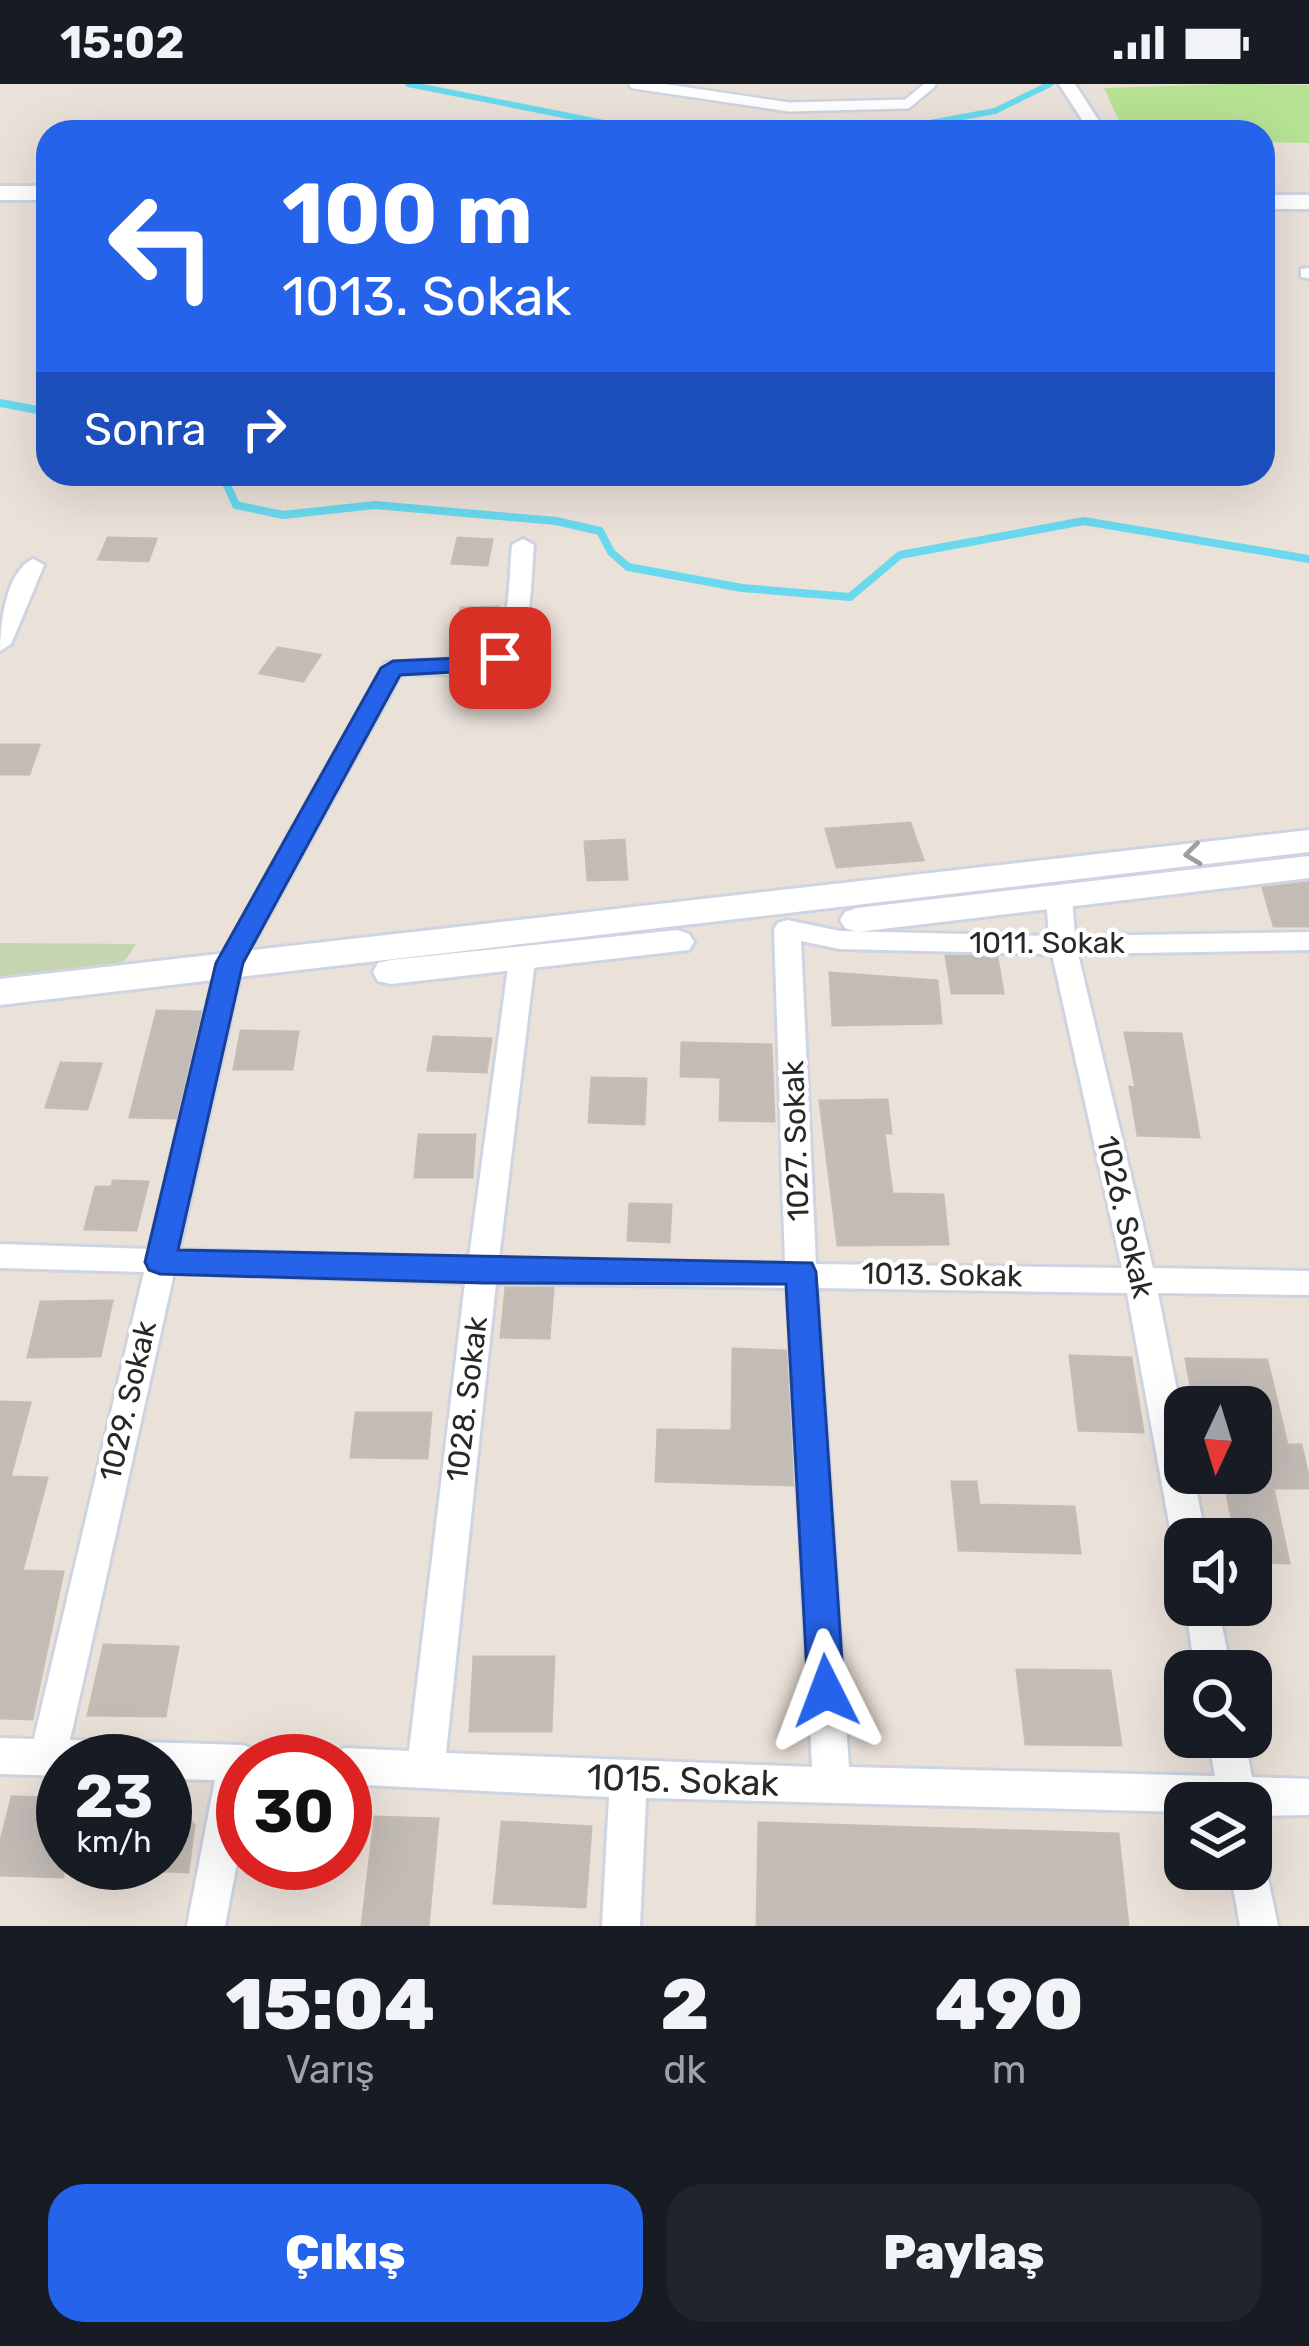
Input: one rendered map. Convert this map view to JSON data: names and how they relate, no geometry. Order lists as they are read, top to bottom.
{
  "streets": {
    "street": [
      "1011. Sokak",
      "1027. Sokak",
      "1026. Sokak",
      "1013. Sokak",
      "1028. Sokak",
      "1029. Sokak",
      "1015. Sokak"
    ]
  },
  "crossings": [
    ["1011. Sokak", "1027. Sokak"],
    ["1011. Sokak", "1026. Sokak"],
    ["1027. Sokak", "1013. Sokak"],
    ["1027. Sokak", "1015. Sokak"],
    ["1026. Sokak", "1013. Sokak"],
    ["1013. Sokak", "1028. Sokak"],
    ["1013. Sokak", "1029. Sokak"],
    ["1028. Sokak", "1015. Sokak"]
  ],
  "north": "bottom",
  "page": {
    "status": "15:02",
    "turn": ["100 m", "1013. Sokak"],
    "then": "Sonra",
    "speed": "23 km/h",
    "limit": "30",
    "eta": [
      "15:04",
      "Varış",
      "2",
      "dk",
      "490",
      "m"
    ],
    "buttons": ["Çıkış", "Paylaş"]
  }
}
